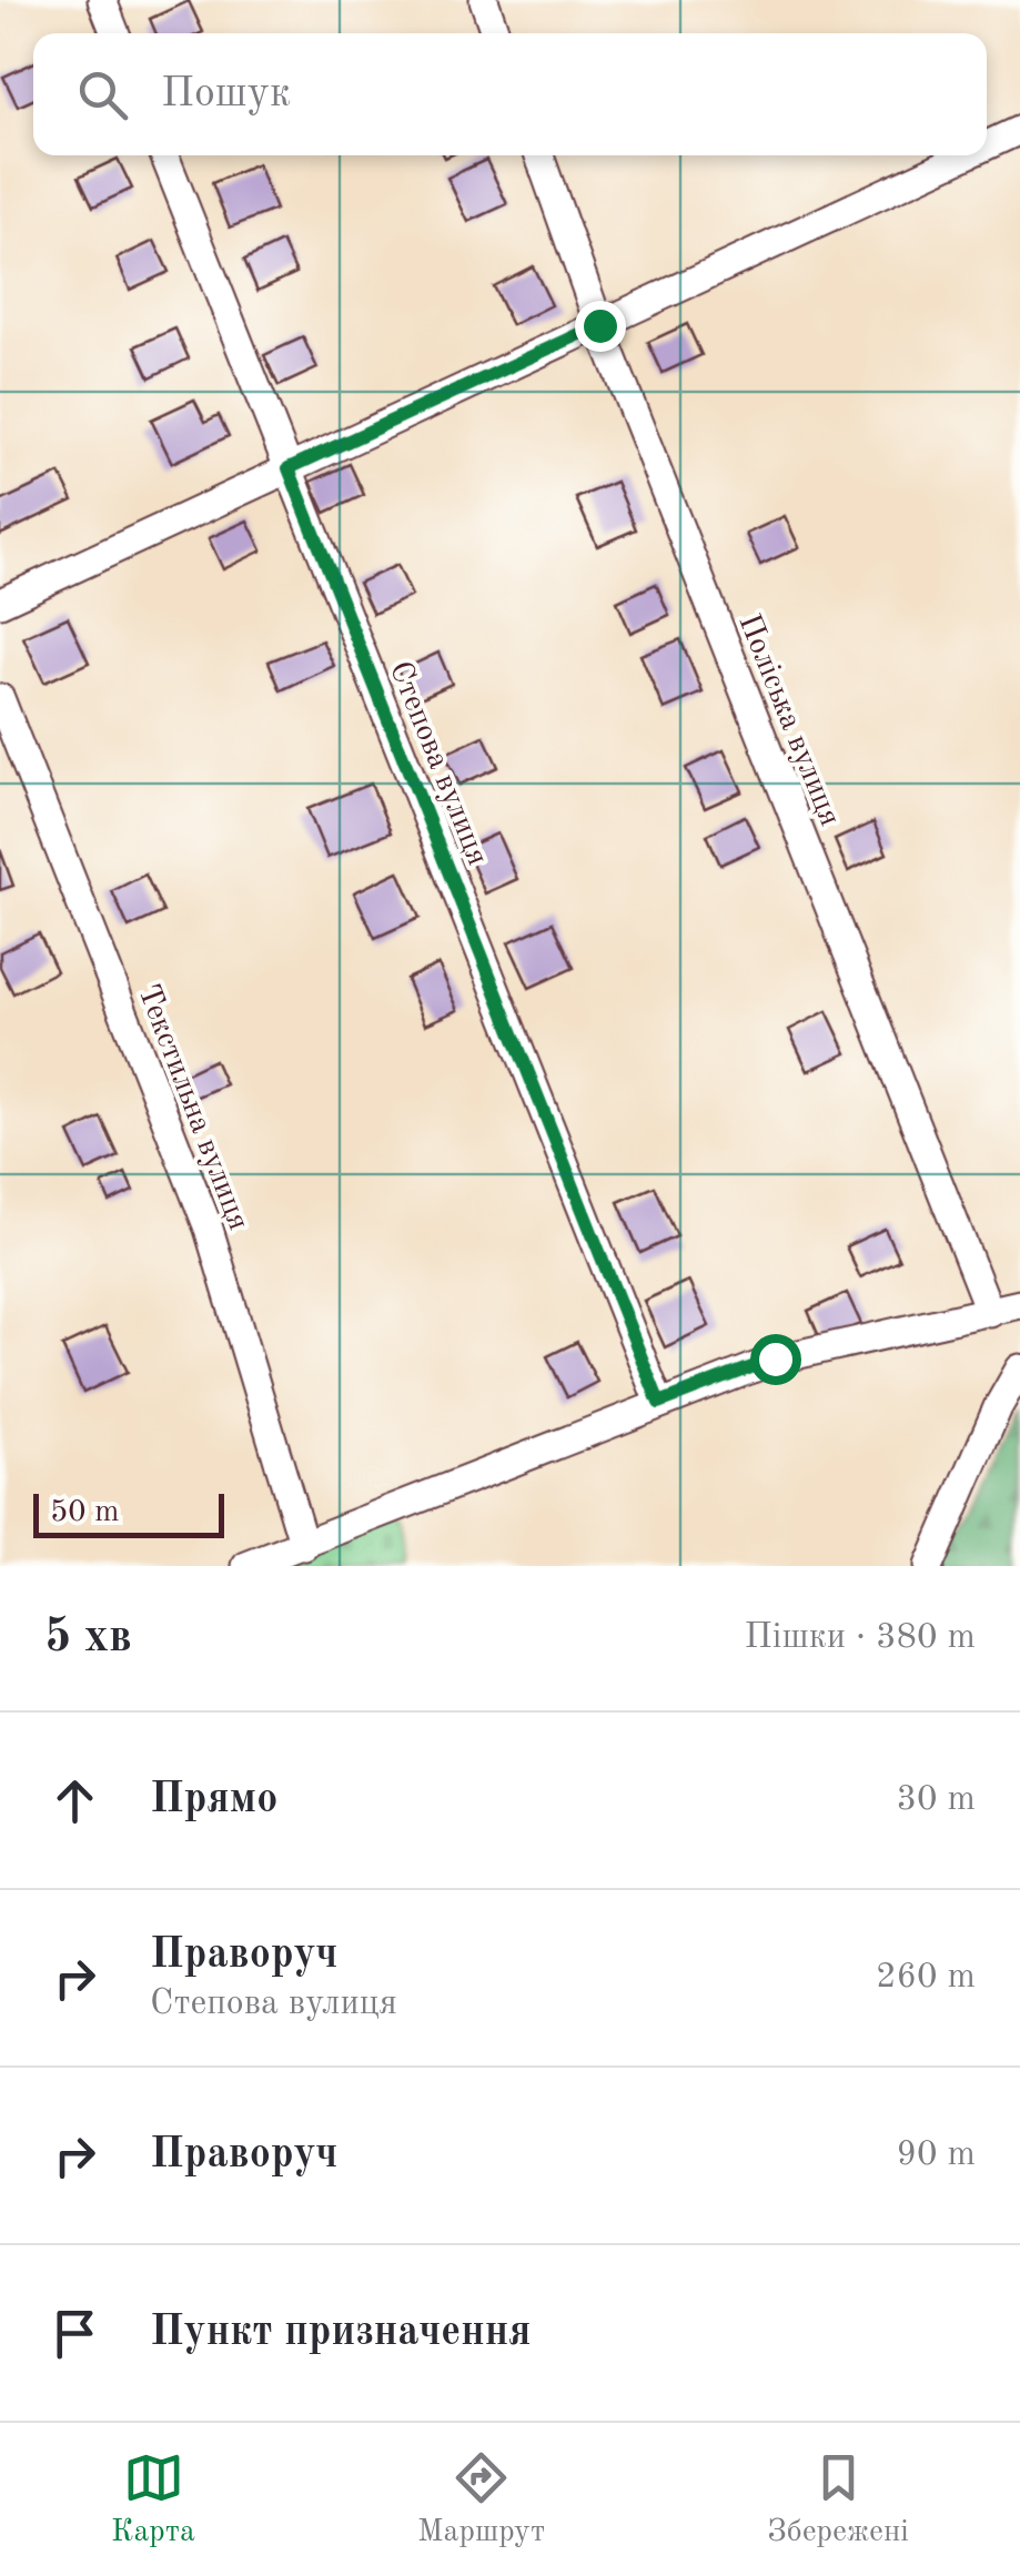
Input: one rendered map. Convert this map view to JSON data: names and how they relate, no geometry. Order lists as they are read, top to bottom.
{
  "streets": {
    "street": ["Поліська вулиця", "Степова вулиця", "Текстильна вулиця"]
  },
  "scale_bar": "50 m",
  "page": {
    "search": "Пошук",
    "scale": "50 m",
    "heading": ["5 хв", "Пішки · 380 m"],
    "list": [
      ["Прямо", "30 m"],
      ["Праворуч", "Степова вулиця", "260 m"],
      ["Праворуч", "90 m"],
      "Пункт призначення"
    ],
    "nav": ["Карта", "Маршрут", "Збережені"]
  }
}
